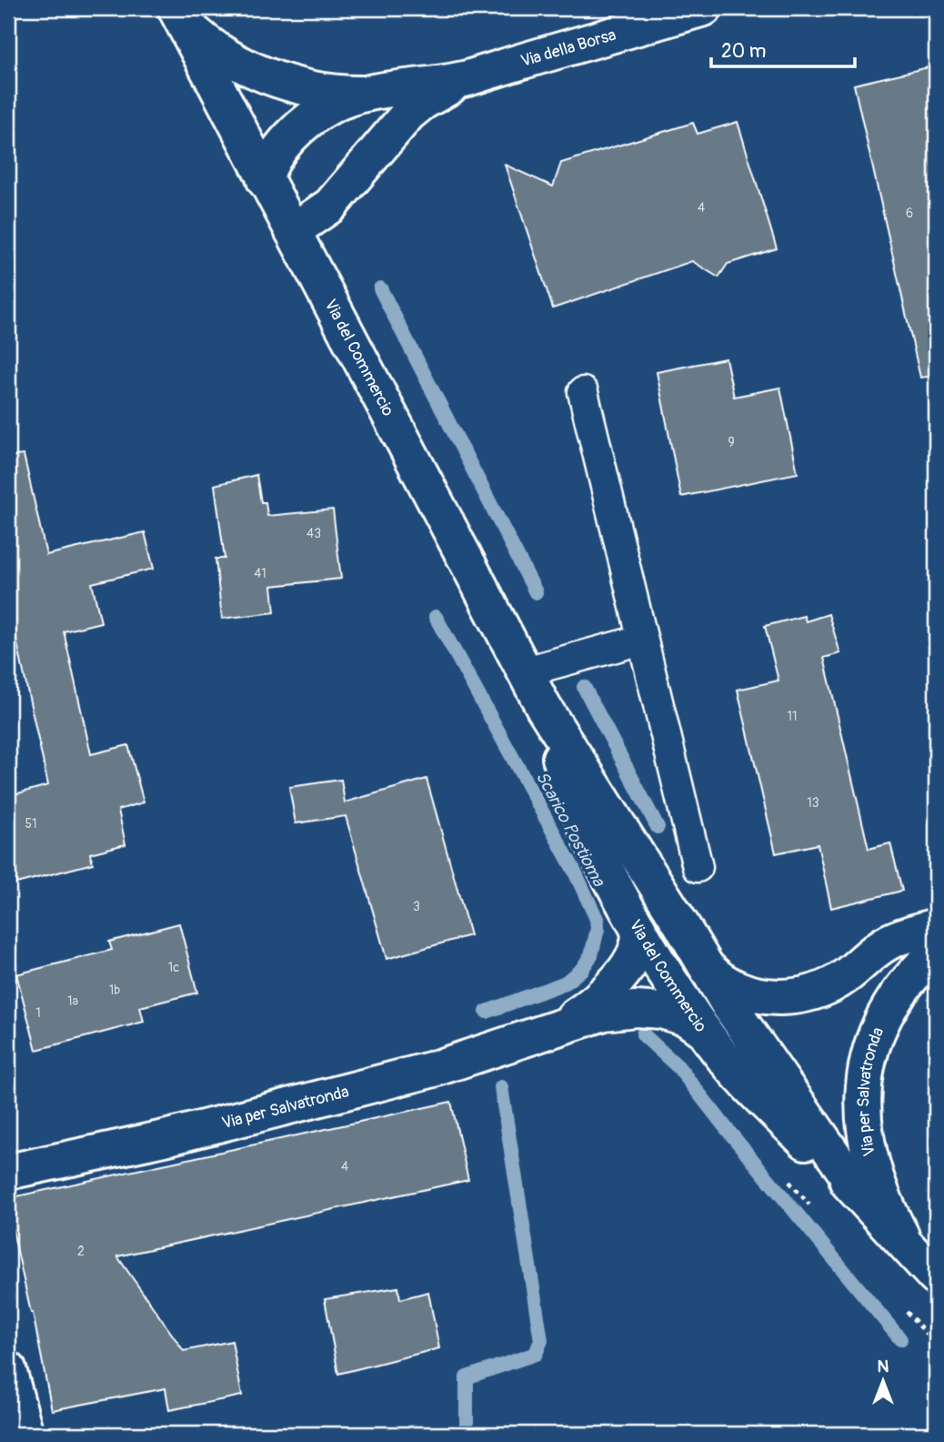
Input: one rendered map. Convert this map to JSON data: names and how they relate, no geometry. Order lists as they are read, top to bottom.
{
  "streets": {
    "street": ["Via della Borsa", "Via del Commercio", "Via per Salvatronda"]
  },
  "crossings": [
    ["Via della Borsa", "Via del Commercio"],
    ["Via del Commercio", "Via per Salvatronda"]
  ],
  "water": ["Scarico Postioma"],
  "house_numbers": [
    "4",
    "6",
    "9",
    "43",
    "41",
    "11",
    "13",
    "51",
    "3",
    "1c",
    "1b",
    "1a",
    "1",
    "4",
    "2"
  ],
  "scale_bar": "20 m",
  "north": "top"
}
